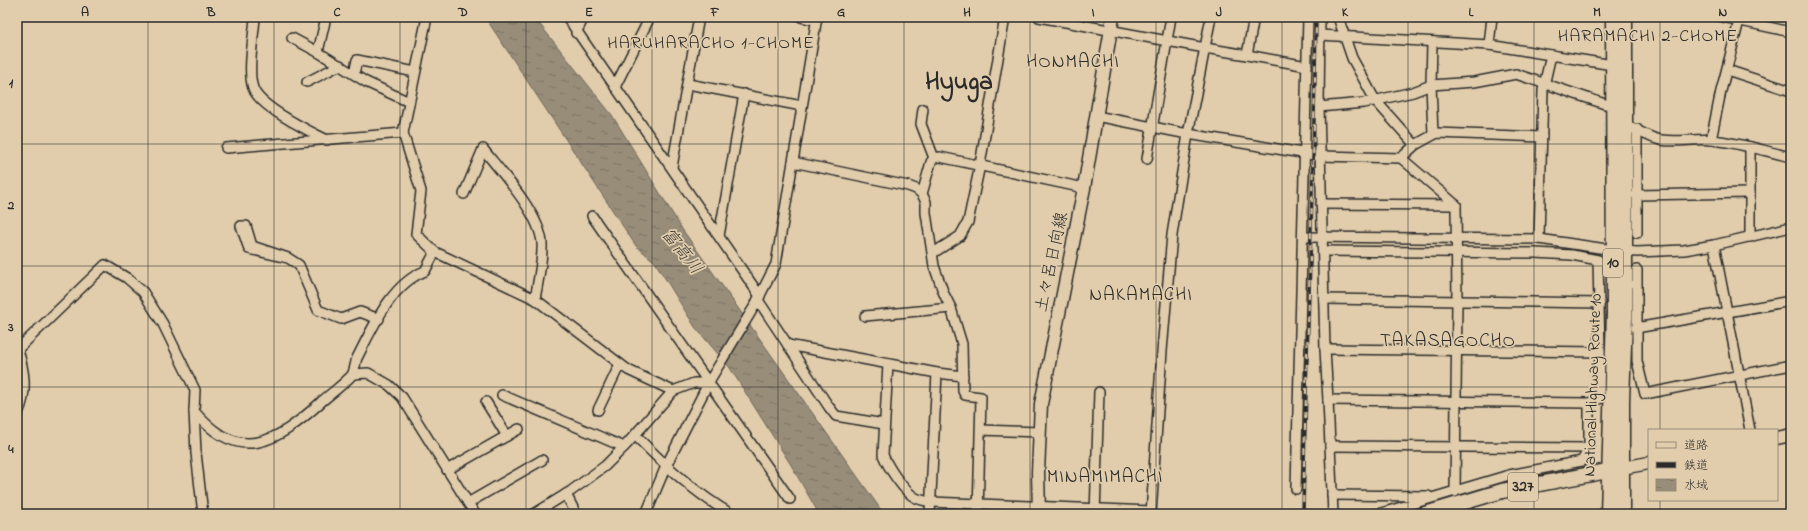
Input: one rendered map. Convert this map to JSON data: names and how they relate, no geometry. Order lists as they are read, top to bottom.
{
  "streets": {
    "highway": ["10", "National Highway Route 10", "327"],
    "main road": ["土々呂日向線"]
  },
  "crossings": [
    ["National Highway Route 10", "327"]
  ],
  "districts": [
    "HARAMACHI 2-CHOME",
    "HARUHARACHO 1-CHOME",
    "HONMACHI",
    "Hyuga",
    "NAKAMACHI",
    "TAKASAGOCHO",
    "MINAMIMACHI"
  ],
  "water": ["富高川"],
  "legend": ["道路", "鉄道", "水域"],
  "grid": {
    "columns": [
      "A",
      "B",
      "C",
      "D",
      "E",
      "F",
      "G",
      "H",
      "I",
      "J",
      "K",
      "L",
      "M",
      "N"
    ],
    "rows": [
      "1",
      "2",
      "3",
      "4"
    ]
  }
}
